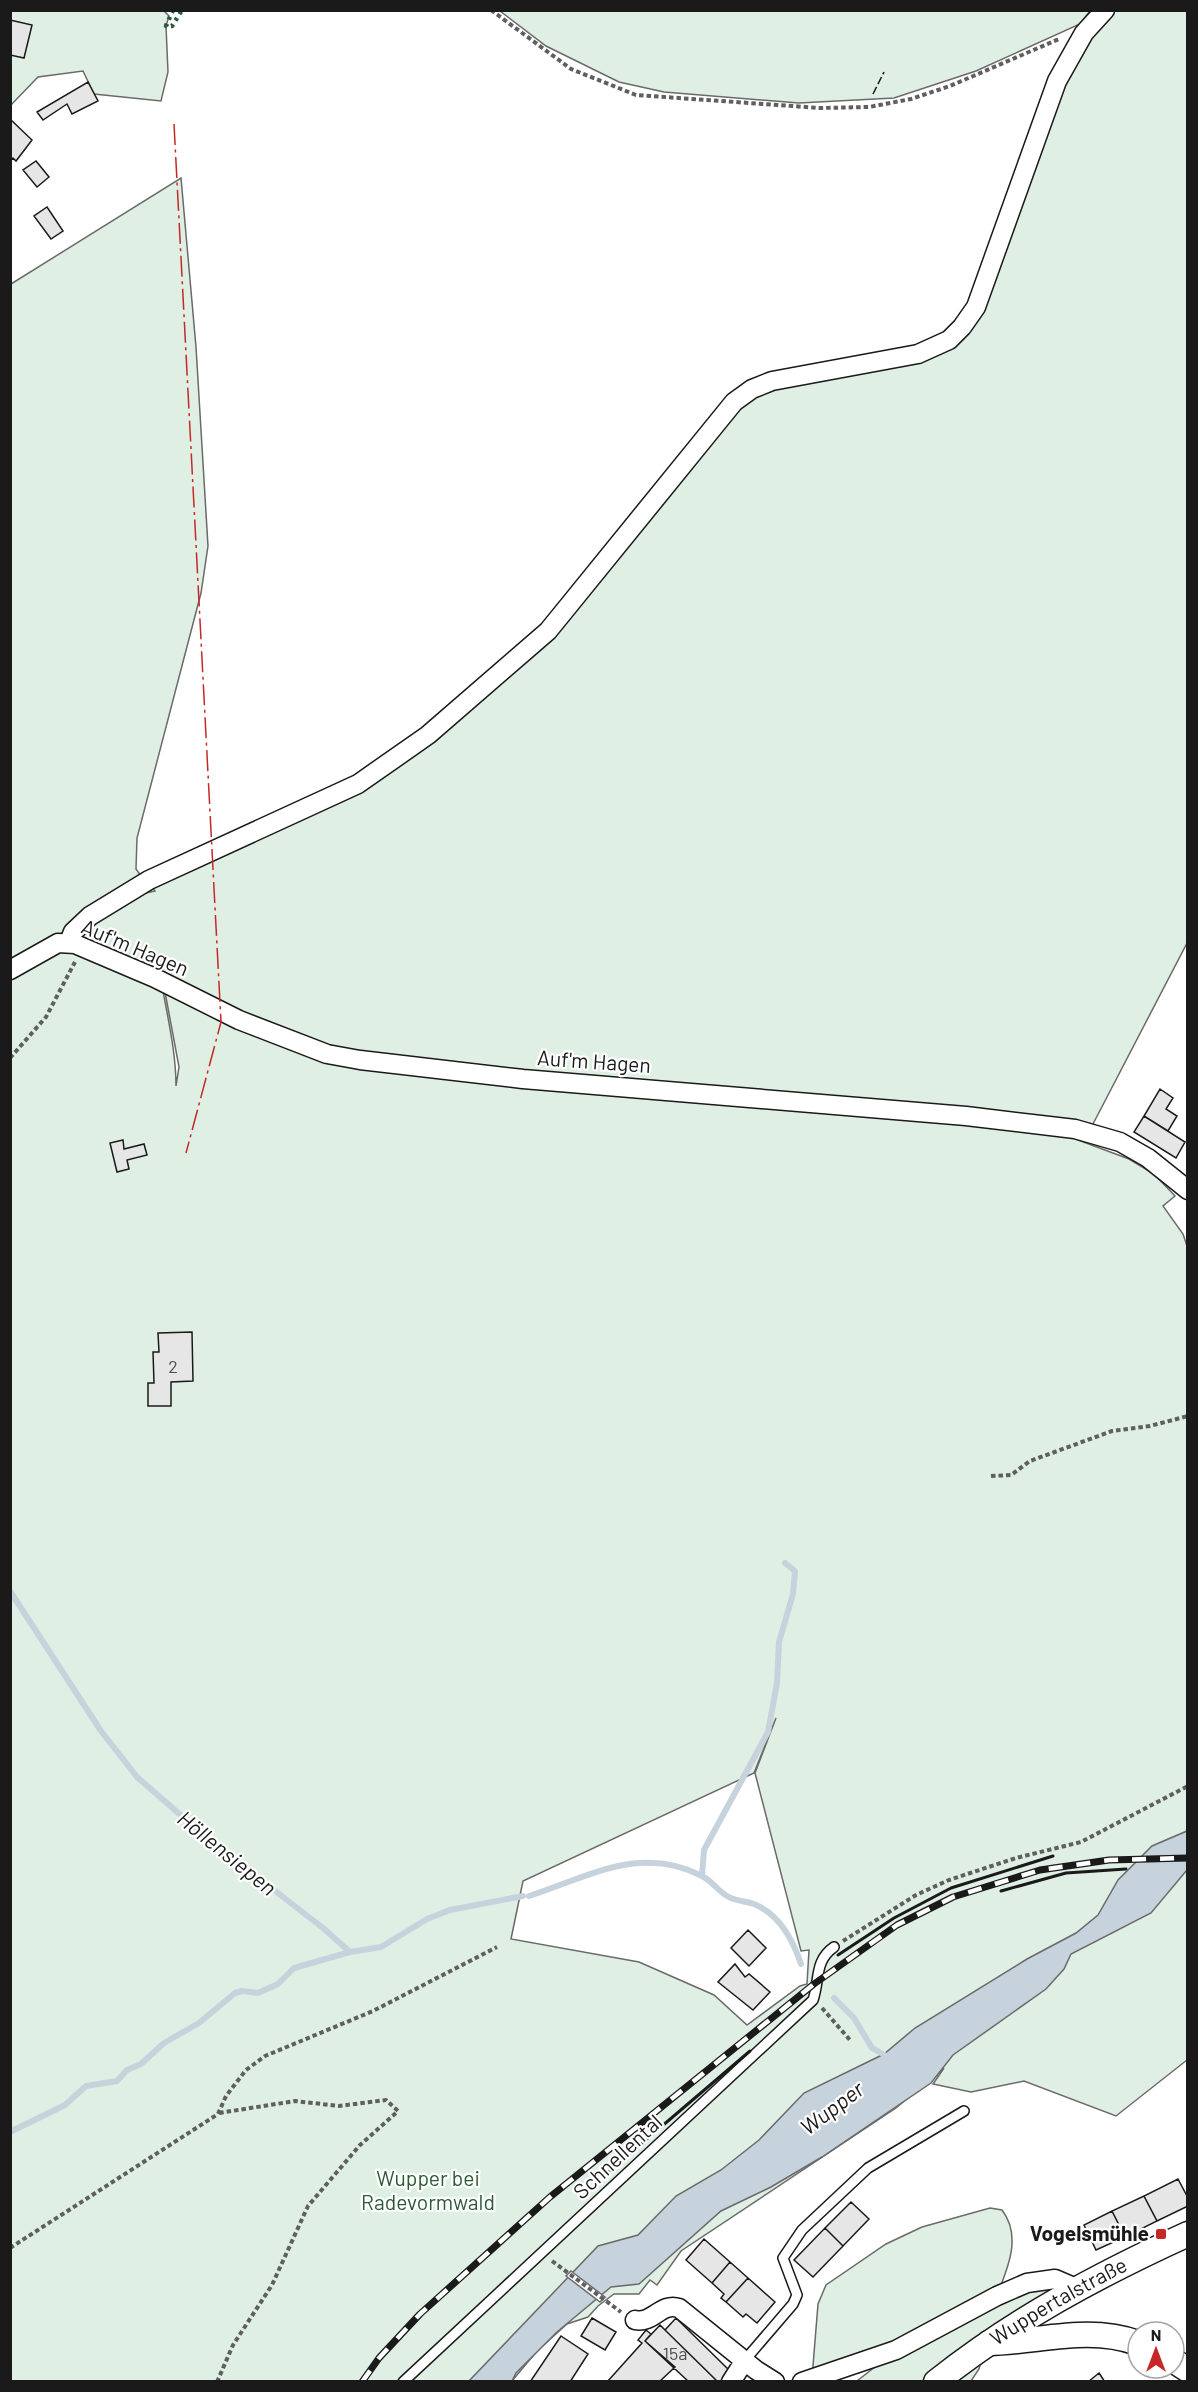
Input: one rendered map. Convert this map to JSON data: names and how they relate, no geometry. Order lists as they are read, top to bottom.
{
  "streets": {
    "main road": ["Wuppertalstraße"],
    "street": ["Auf'm Hagen"],
    "lane": ["Schnellental"]
  },
  "water": ["Höllensiepen", "Wupper"],
  "parks": ["Wupper bei Radevormwald"],
  "places": {
    "transit": ["Vogelsmühle"]
  },
  "house_numbers": ["2", "15a"],
  "north": "top"
}
